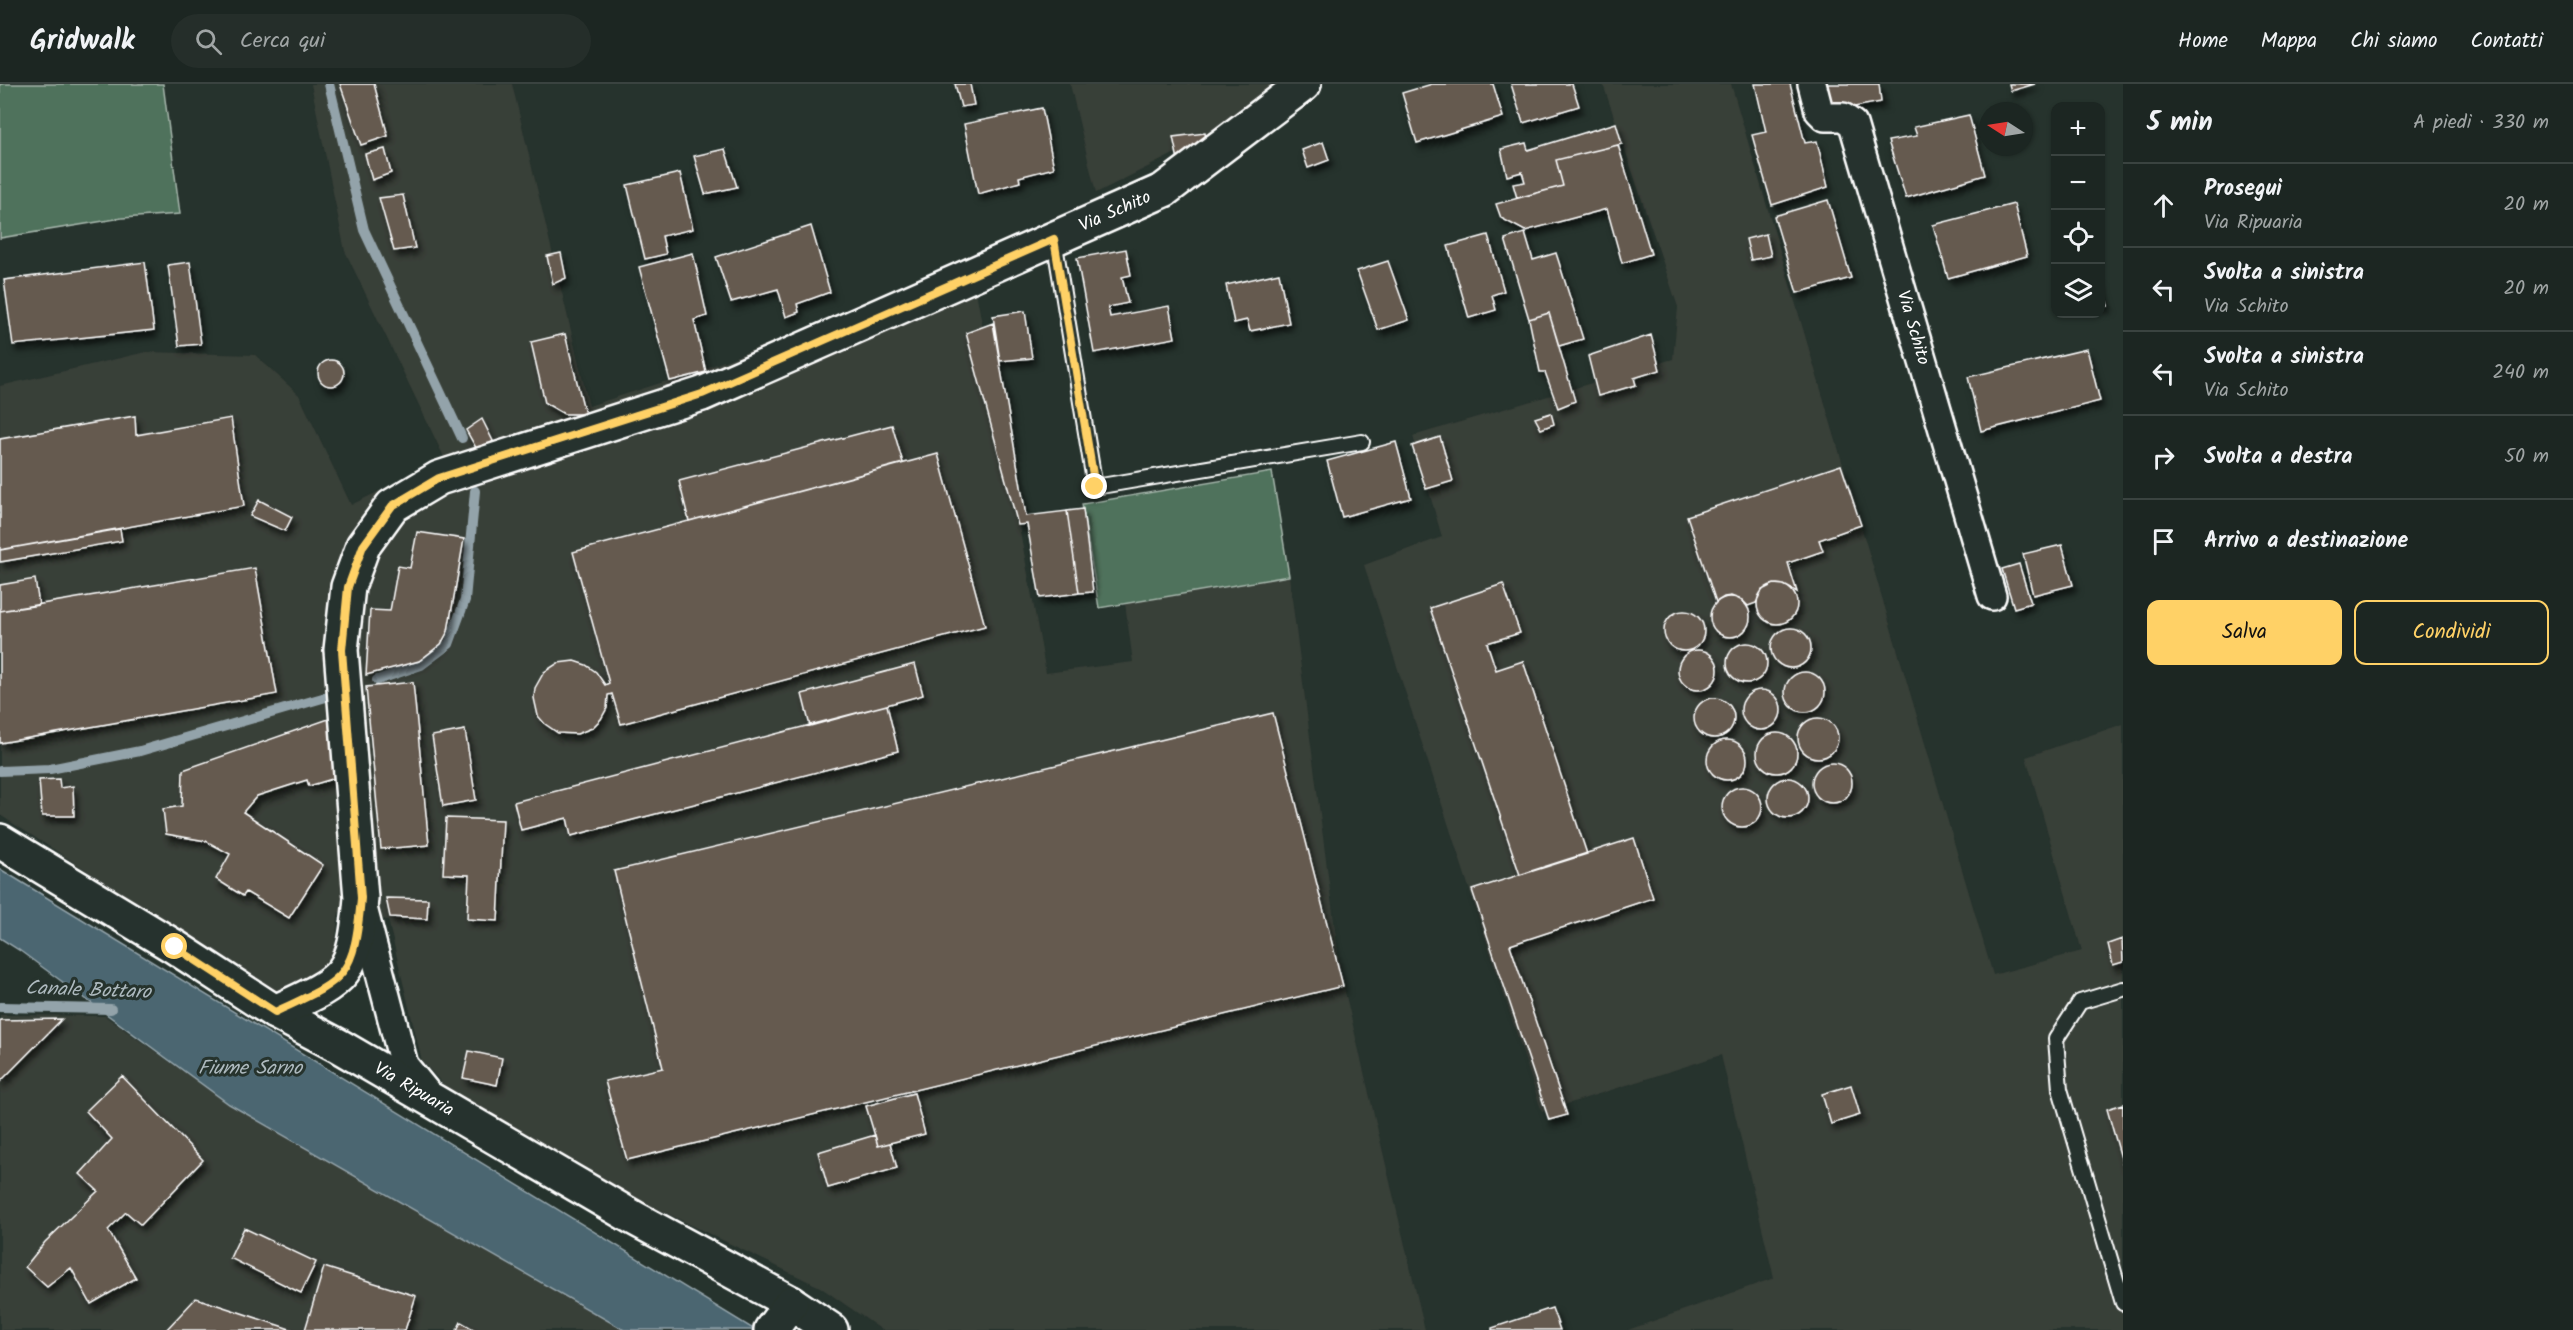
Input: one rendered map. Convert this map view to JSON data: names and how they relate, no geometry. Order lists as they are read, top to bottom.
{
  "streets": {
    "street": ["Via Schito", "Via Ripuaria"]
  },
  "crossings": [
    ["Via Schito", "Via Ripuaria"]
  ],
  "water": ["Canale Bottaro", "Fiume Sarno"],
  "north": "left",
  "page": {
    "header": "Gridwalk",
    "search": "Cerca qui",
    "nav": [
      "Home",
      "Mappa",
      "Chi siamo",
      "Contatti"
    ],
    "heading": ["5 min", "A piedi · 330 m"],
    "map_buttons": ["+", "−"],
    "list": [
      ["Prosegui", "Via Ripuaria", "20 m"],
      ["Svolta a sinistra", "Via Schito", "20 m"],
      ["Svolta a sinistra", "Via Schito", "240 m"],
      ["Svolta a destra", "50 m"],
      "Arrivo a destinazione"
    ],
    "buttons": ["Salva", "Condividi"]
  }
}
